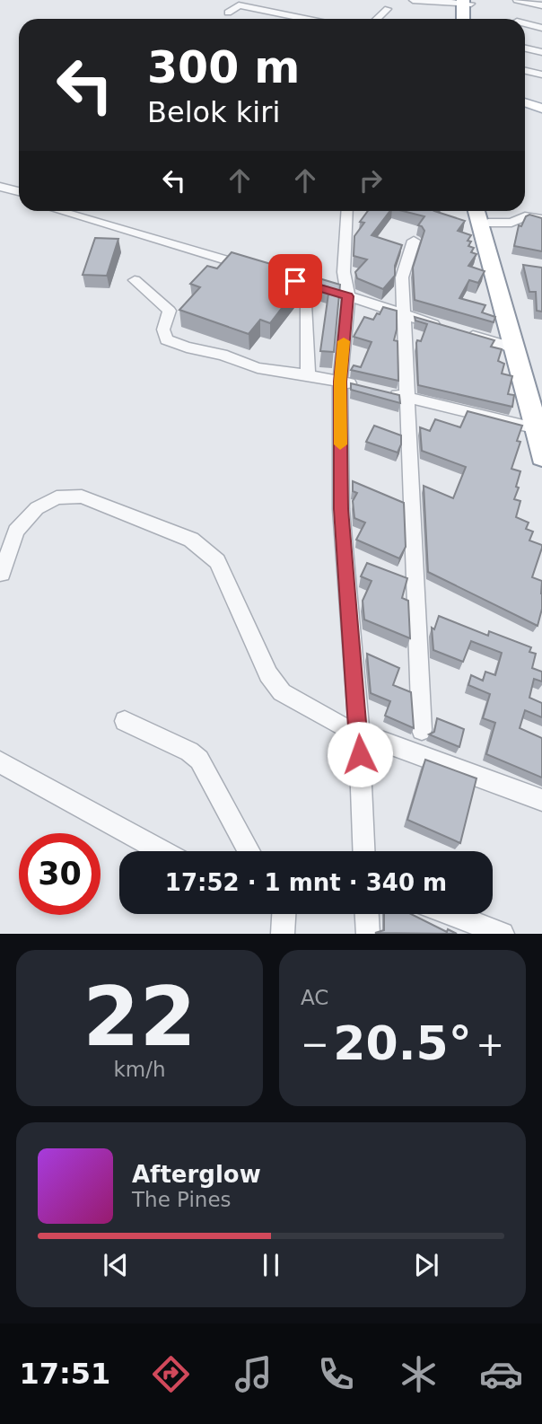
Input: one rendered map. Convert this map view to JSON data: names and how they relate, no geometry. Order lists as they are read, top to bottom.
{
  "page": {
    "turn": ["300 m", "Belok kiri"],
    "limit": "30",
    "trip": "17:52 · 1 mnt · 340 m",
    "tile": [
      ["22", "km/h"],
      "AC"
    ],
    "heat": ["−", "20.5°", "+"],
    "song": ["Afterglow", "The Pines"],
    "tabs": "17:51"
  }
}
